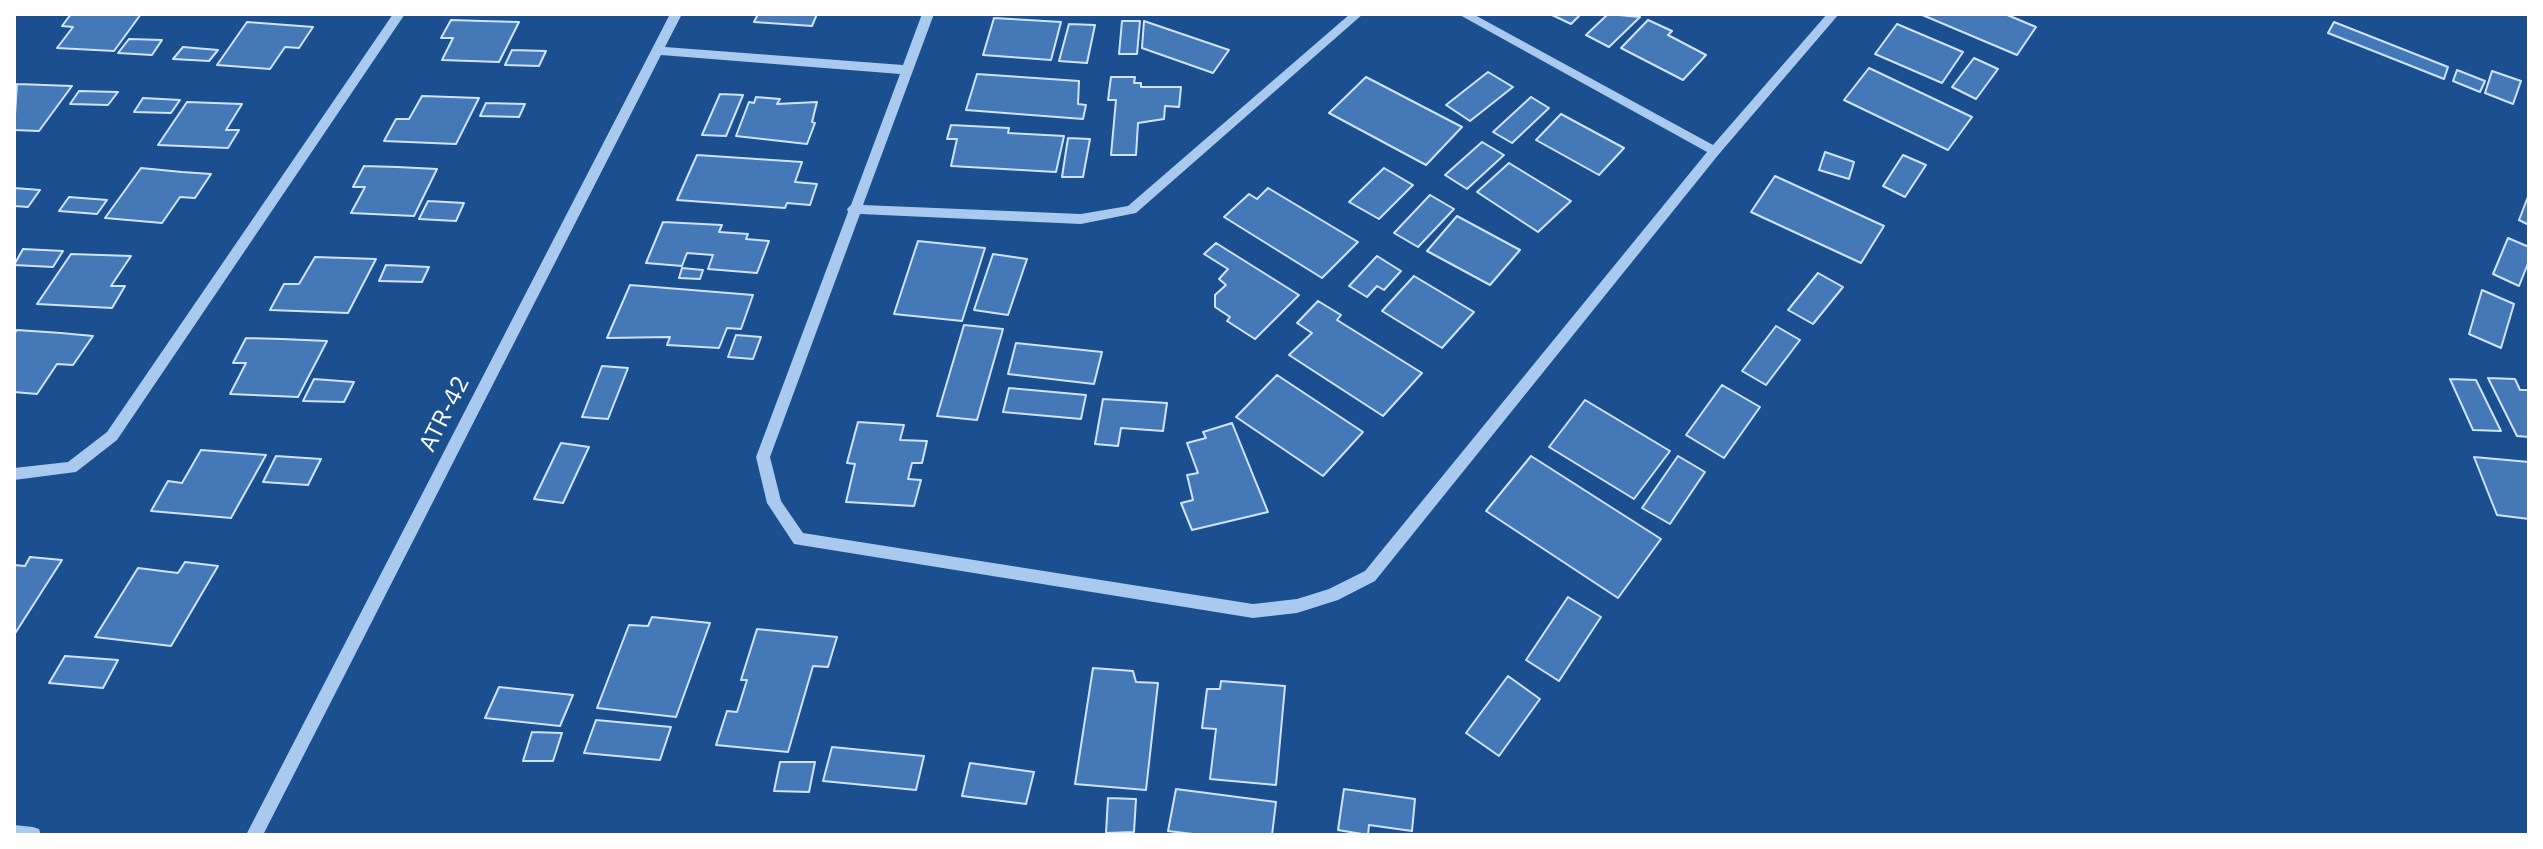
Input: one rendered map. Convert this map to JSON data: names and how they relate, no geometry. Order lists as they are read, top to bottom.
{
  "streets": {
    "street": ["ATR-42"]
  }
}
